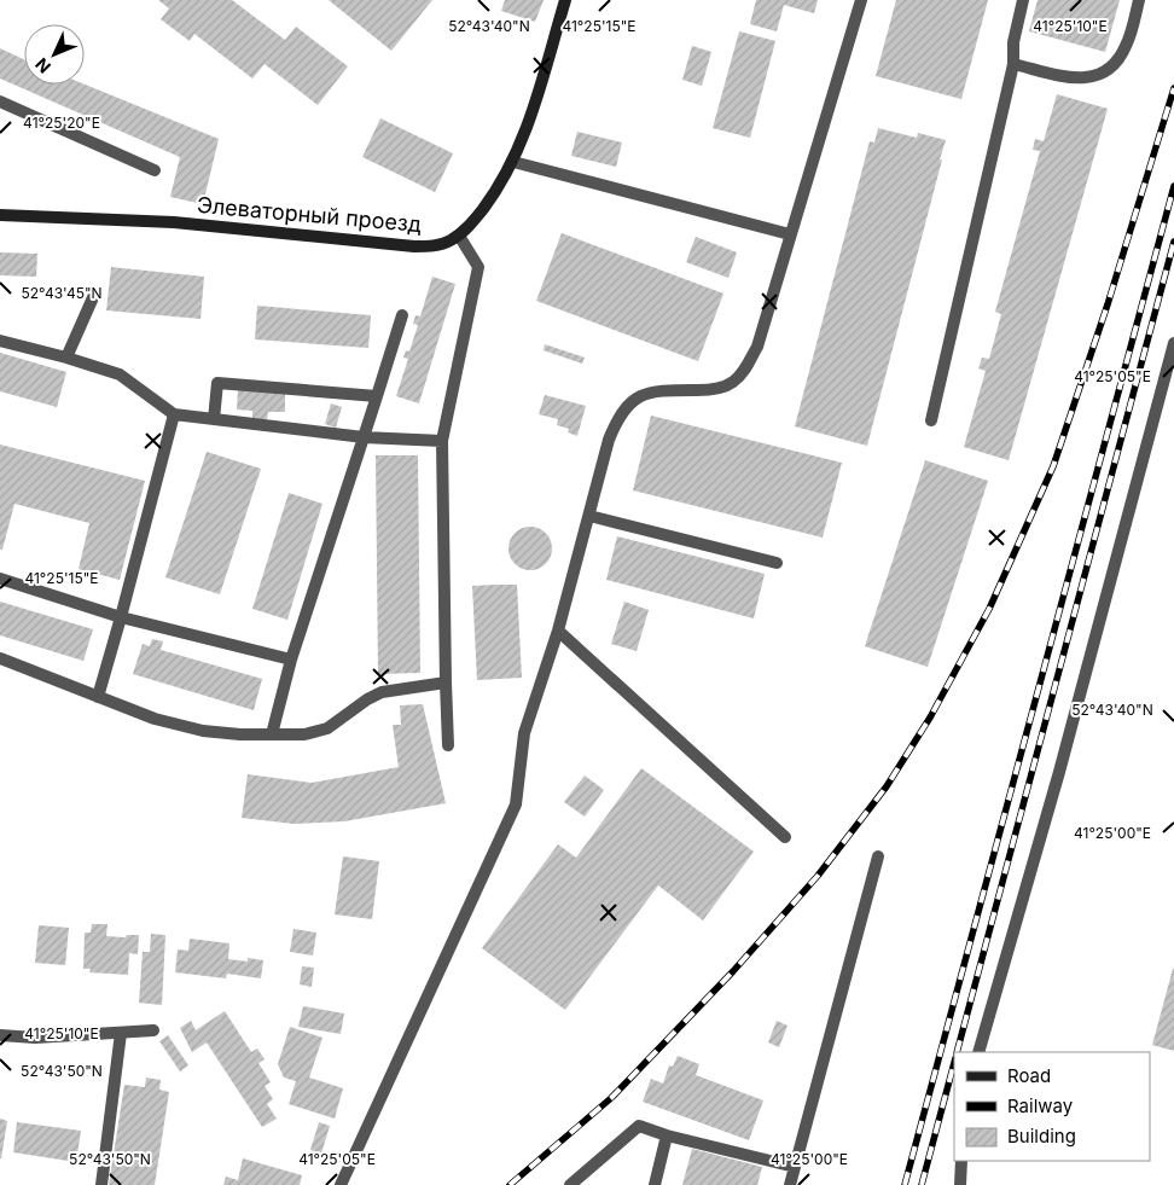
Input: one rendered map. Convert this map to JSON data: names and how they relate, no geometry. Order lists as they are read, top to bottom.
{
  "streets": {
    "street": ["Элеваторный проезд"]
  },
  "legend": ["Road", "Railway", "Building"],
  "north": "bottom left",
  "coordinates": [
    "41°25'15\"E",
    "41°25'10\"E",
    "52°43'40\"N",
    "41°25'20\"E",
    "52°43'45\"N",
    "41°25'05\"E",
    "41°25'00\"E",
    "52°43'50\"N"
  ]
}
